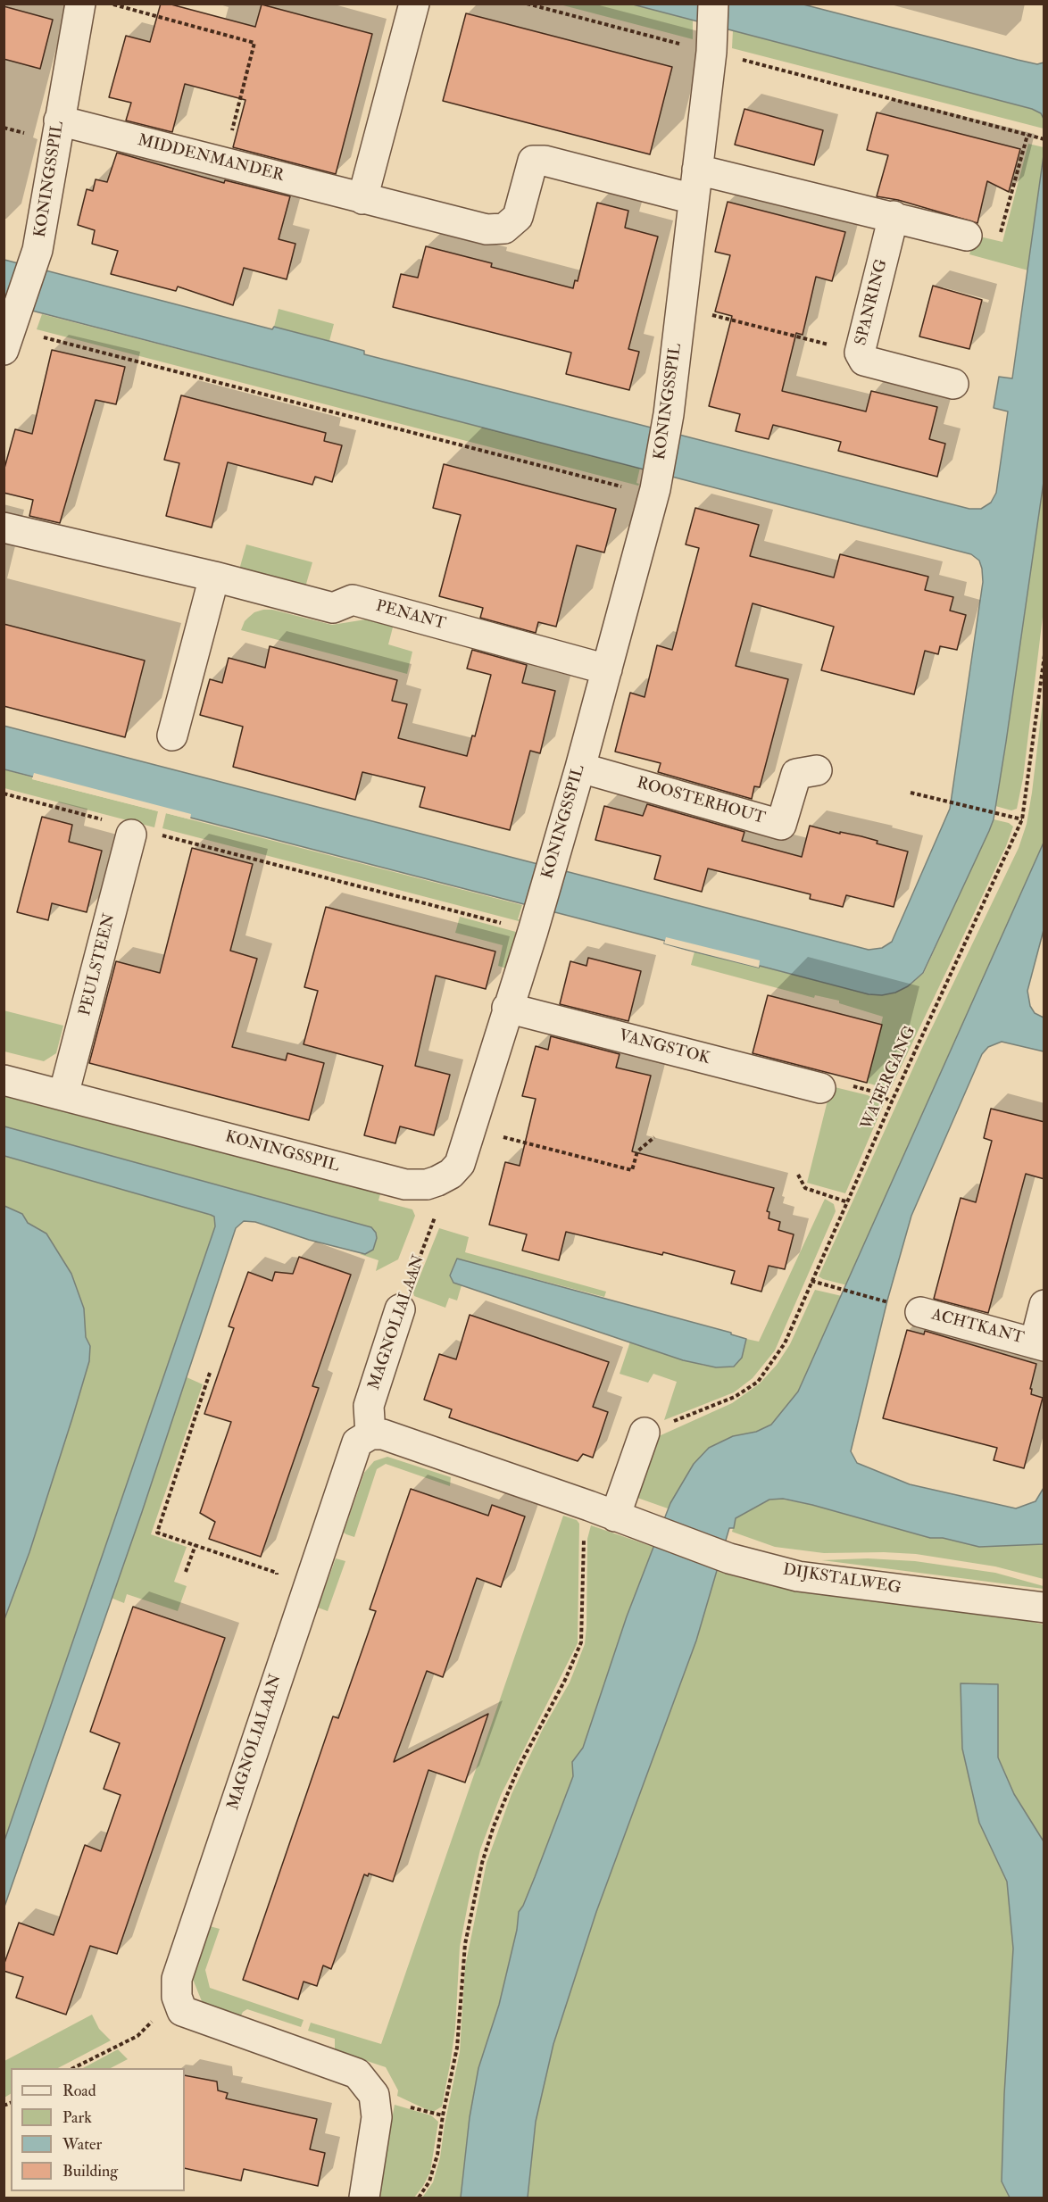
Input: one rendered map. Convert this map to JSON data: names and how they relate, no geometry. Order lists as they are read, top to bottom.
{
  "streets": {
    "street": [
      "MIDDENMANDER",
      "KONINGSSPIL",
      "SPANRING",
      "PENANT",
      "ROOSTERHOUT",
      "PEULSTEEN",
      "VANGSTOK",
      "MAGNOLIALAAN",
      "ACHTKANT",
      "DIJKSTALWEG"
    ],
    "path": ["WATERGANG"]
  },
  "crossings": [
    ["MIDDENMANDER", "KONINGSSPIL"],
    ["KONINGSSPIL", "PENANT"],
    ["KONINGSSPIL", "ROOSTERHOUT"],
    ["KONINGSSPIL", "PEULSTEEN"],
    ["KONINGSSPIL", "VANGSTOK"],
    ["KONINGSSPIL", "MAGNOLIALAAN"],
    ["MAGNOLIALAAN", "DIJKSTALWEG"]
  ],
  "legend": [
    "Road",
    "Park",
    "Water",
    "Building"
  ]
}
